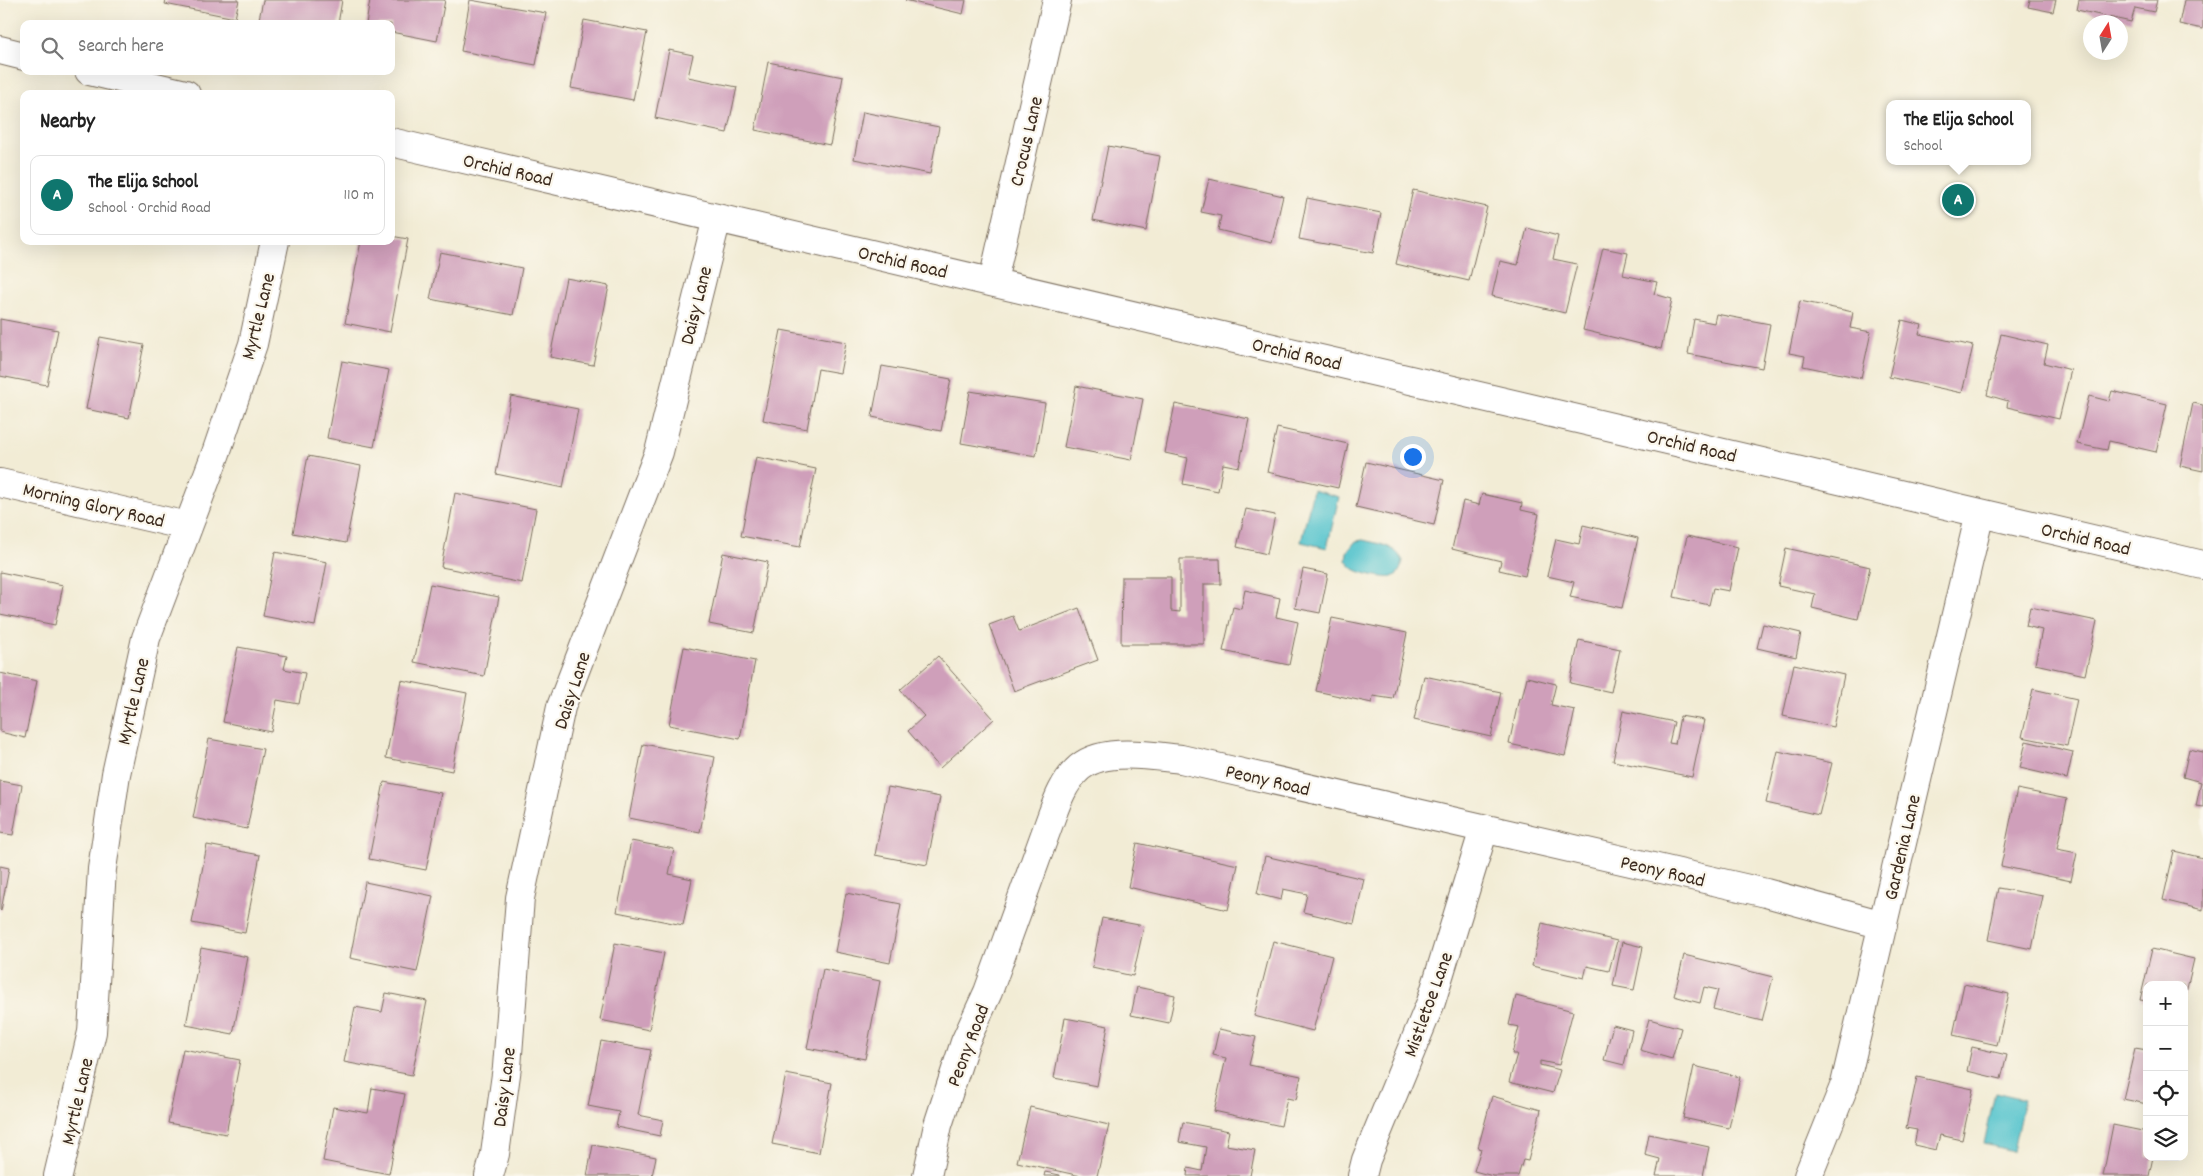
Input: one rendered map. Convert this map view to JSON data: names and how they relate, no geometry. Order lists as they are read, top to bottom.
{
  "streets": {
    "street": [
      "Crocus Lane",
      "Orchid Road",
      "Daisy Lane",
      "Myrtle Lane",
      "Morning Glory Road",
      "Peony Road",
      "Gardenia Lane",
      "Mistletoe Lane"
    ]
  },
  "crossings": [
    ["Crocus Lane", "Orchid Road"],
    ["Orchid Road", "Daisy Lane"],
    ["Orchid Road", "Gardenia Lane"],
    ["Myrtle Lane", "Morning Glory Road"],
    ["Peony Road", "Gardenia Lane"],
    ["Peony Road", "Mistletoe Lane"]
  ],
  "north": "top",
  "page": {
    "search": "Search here",
    "heading": "Nearby",
    "popup": ["The Elija School", "School"],
    "list": [
      {
        "mark": "A",
        "name": "The Elija School",
        "note": "School · Orchid Road",
        "value": "110 m"
      }
    ],
    "pins": "A",
    "map_buttons": ["+", "−"]
  }
}
